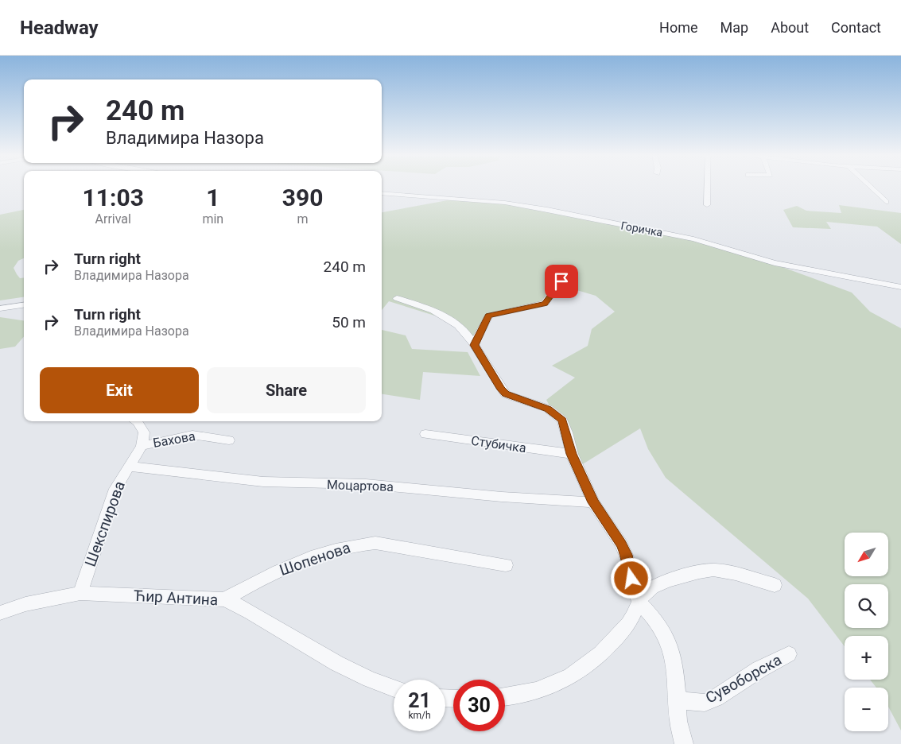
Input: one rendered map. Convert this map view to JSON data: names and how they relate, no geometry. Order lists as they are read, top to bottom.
{
  "streets": {
    "street": [
      "Горичка",
      "Бахова",
      "Стубичка",
      "Моцартова",
      "Шекспирова",
      "Шопенова",
      "Ћир Антина",
      "Сувоборска"
    ]
  },
  "crossings": [
    ["Бахова", "Шекспирова"],
    ["Моцартова", "Шекспирова"],
    ["Шекспирова", "Ћир Антина"],
    ["Шопенова", "Ћир Антина"]
  ],
  "north": "bottom left",
  "page": {
    "header": "Headway",
    "nav": [
      "Home",
      "Map",
      "About",
      "Contact"
    ],
    "turn": ["240 m", "Владимира Назора"],
    "eta": [
      "11:03",
      "Arrival",
      "1",
      "min",
      "390",
      "m"
    ],
    "list": [
      {
        "name": "Turn right",
        "note": "Владимира Назора",
        "value": "240 m"
      },
      {
        "name": "Turn right",
        "note": "Владимира Назора",
        "value": "50 m"
      }
    ],
    "buttons": ["Exit", "Share"],
    "map_buttons": ["+", "−"],
    "speed": "21 km/h",
    "limit": "30"
  }
}
